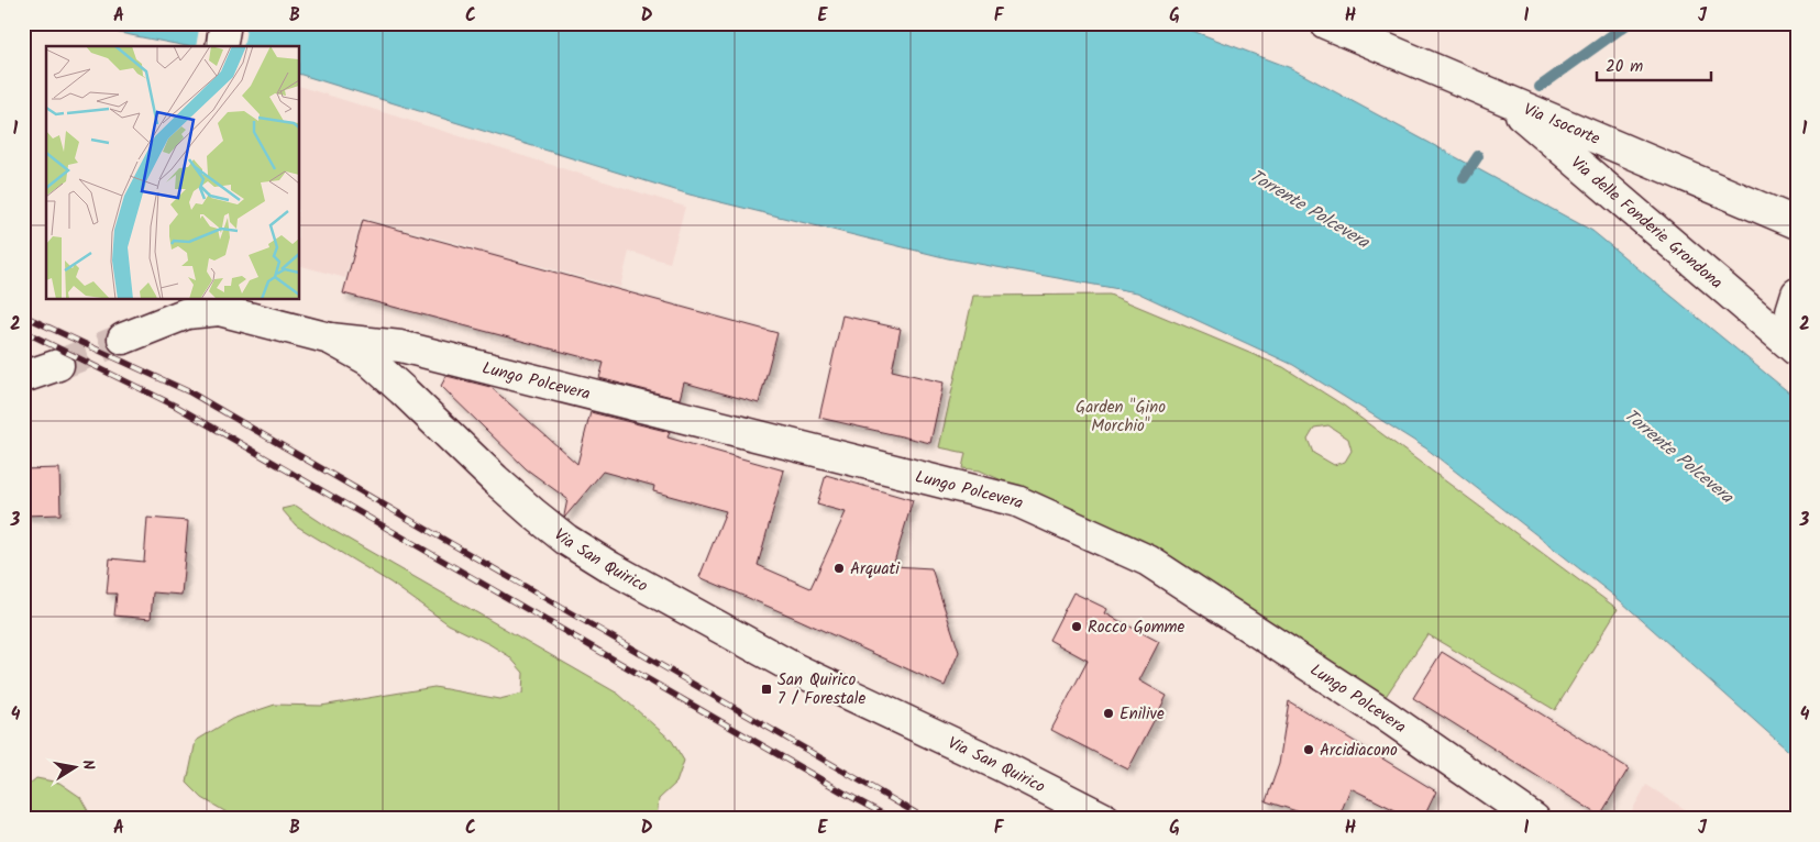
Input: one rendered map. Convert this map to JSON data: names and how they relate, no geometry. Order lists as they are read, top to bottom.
{
  "streets": {
    "main road": [
      "Via Isocorte",
      "Via delle Fonderie Grondona",
      "Lungo Polcevera",
      "Via San Quirico"
    ]
  },
  "crossings": [
    ["Via Isocorte", "Via delle Fonderie Grondona"],
    ["Lungo Polcevera", "Via San Quirico"]
  ],
  "water": ["Torrente Polcevera"],
  "parks": ["Garden \"Gino Morchio\""],
  "places": {
    "other": [
      "Arquati",
      "Rocco Gomme",
      "Enilive",
      "Arcidiacono"
    ],
    "transit": ["San Quirico 7 / Forestale"]
  },
  "scale_bar": "20 m",
  "north": "right",
  "grid": {
    "columns": [
      "A",
      "B",
      "C",
      "D",
      "E",
      "F",
      "G",
      "H",
      "I",
      "J"
    ],
    "rows": [
      "1",
      "2",
      "3",
      "4"
    ]
  }
}
